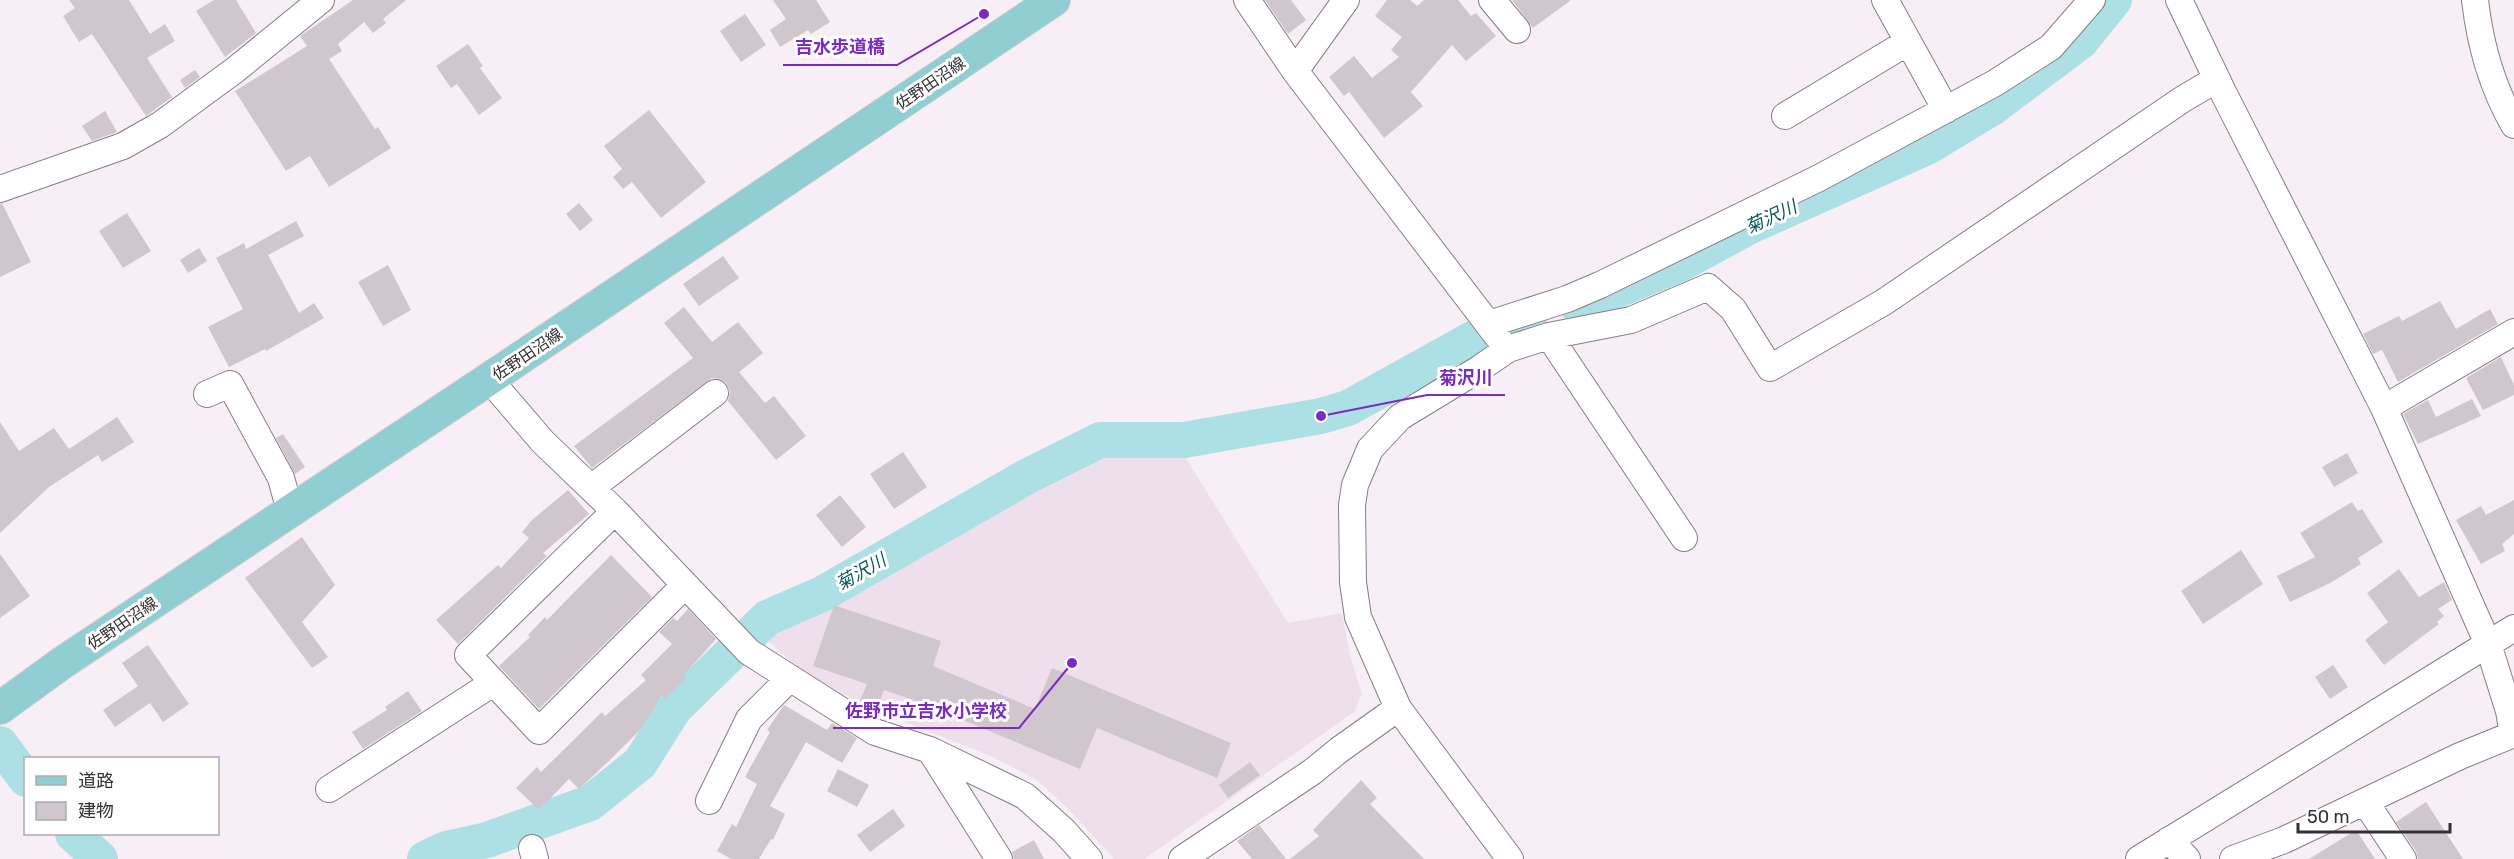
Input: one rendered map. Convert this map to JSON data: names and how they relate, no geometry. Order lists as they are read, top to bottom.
{
  "streets": {
    "main road": ["佐野田沼線"]
  },
  "water": ["菊沢川"],
  "places": ["吉水歩道橋", "菊沢川", "佐野市立吉水小学校"],
  "legend": ["道路", "建物"],
  "scale_bar": "50 m"
}
